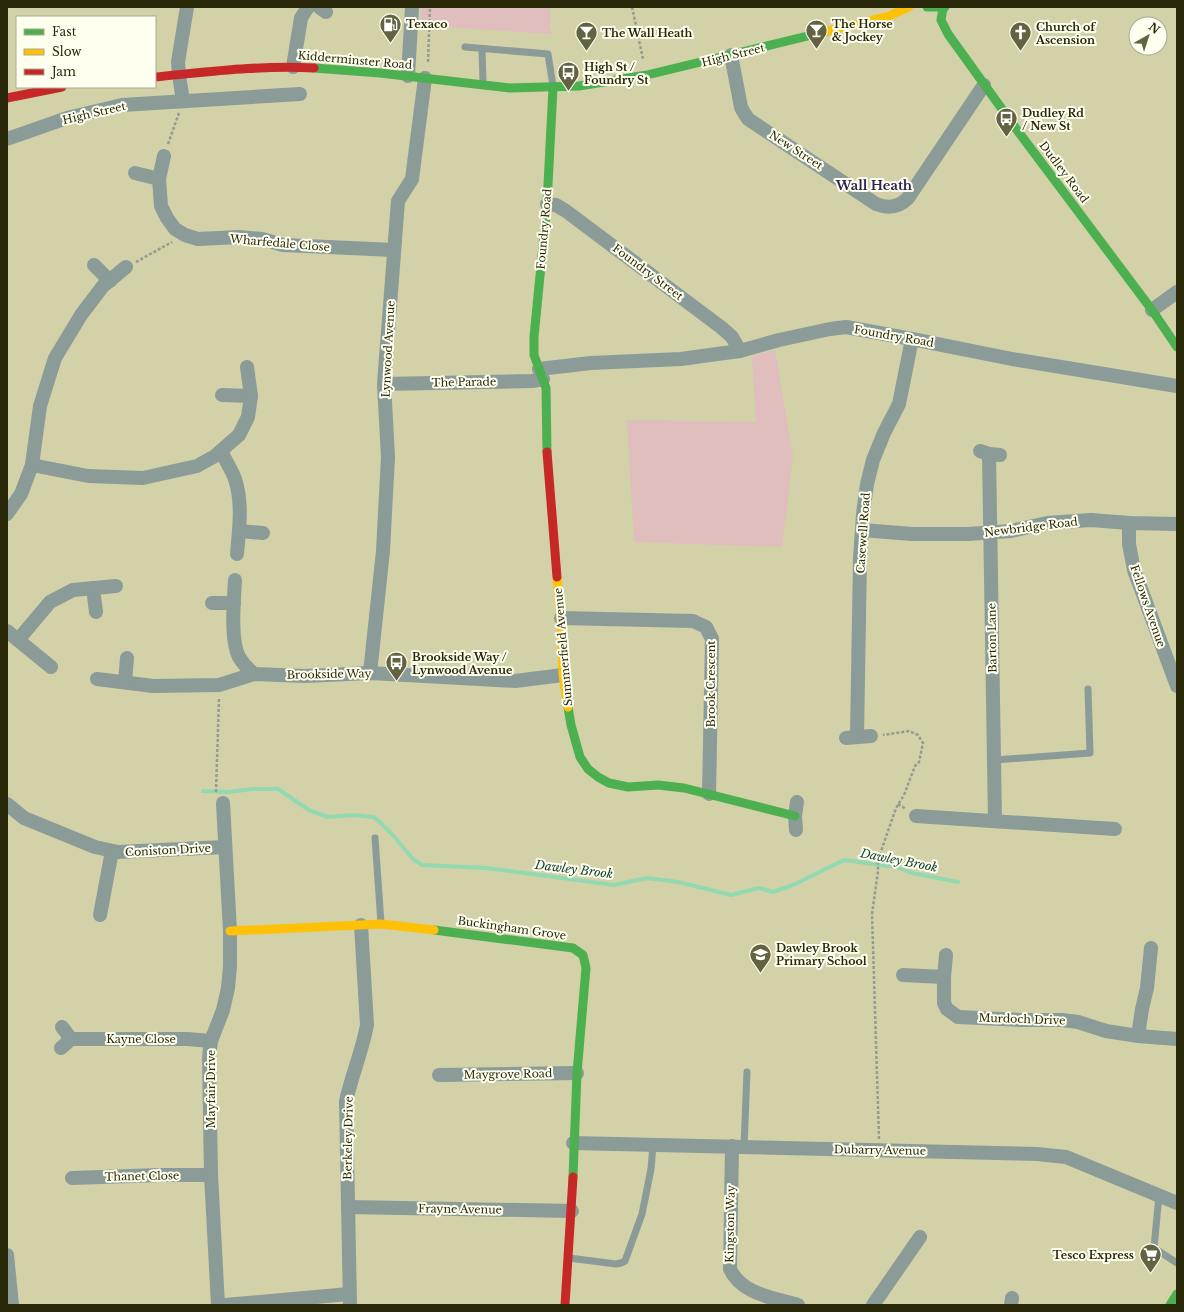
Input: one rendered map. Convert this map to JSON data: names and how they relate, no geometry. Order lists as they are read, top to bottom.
{
  "streets": {
    "main road": [
      "High Street",
      "Kidderminster Road",
      "Dudley Road",
      "Foundry Road",
      "Summerfield Avenue",
      "Buckingham Grove"
    ],
    "street": [
      "New Street",
      "Wharfedale Close",
      "Foundry Street",
      "Lynwood Avenue",
      "The Parade",
      "Newbridge Road",
      "Casewell Road",
      "Fellows Avenue",
      "Barton Lane",
      "Brookside Way",
      "Brook Crescent",
      "Coniston Drive",
      "Murdoch Drive",
      "Kayne Close",
      "Maygrove Road",
      "Mayfair Drive",
      "Berkeley Drive",
      "Dubarry Avenue",
      "Thanet Close",
      "Frayne Avenue",
      "Kingston Way"
    ]
  },
  "crossings": [
    ["High Street", "Kidderminster Road"],
    ["High Street", "New Street"],
    ["High Street", "Foundry Road"],
    ["Kidderminster Road", "Foundry Road"],
    ["Kidderminster Road", "Lynwood Avenue"],
    ["New Street", "Dudley Road"],
    ["Foundry Road", "Foundry Street"],
    ["Foundry Road", "The Parade"],
    ["Foundry Road", "Casewell Road"],
    ["Foundry Road", "Summerfield Avenue"],
    ["Wharfedale Close", "Lynwood Avenue"],
    ["Lynwood Avenue", "The Parade"],
    ["Lynwood Avenue", "Brookside Way"],
    ["The Parade", "Summerfield Avenue"],
    ["Newbridge Road", "Casewell Road"],
    ["Newbridge Road", "Fellows Avenue"],
    ["Newbridge Road", "Barton Lane"],
    ["Summerfield Avenue", "Brookside Way"],
    ["Summerfield Avenue", "Brook Crescent"],
    ["Coniston Drive", "Mayfair Drive"],
    ["Buckingham Grove", "Maygrove Road"],
    ["Buckingham Grove", "Mayfair Drive"],
    ["Buckingham Grove", "Berkeley Drive"],
    ["Buckingham Grove", "Dubarry Avenue"],
    ["Buckingham Grove", "Frayne Avenue"],
    ["Kayne Close", "Mayfair Drive"],
    ["Mayfair Drive", "Thanet Close"],
    ["Berkeley Drive", "Frayne Avenue"],
    ["Dubarry Avenue", "Kingston Way"]
  ],
  "districts": ["Wall Heath"],
  "water": ["Dawley Brook"],
  "places": {
    "fuel station": ["Texaco"],
    "bar": ["The Horse & Jockey", "The Wall Heath"],
    "church": ["Church of Ascension"],
    "bus stop": ["High St / Foundry St", "Dudley Rd / New St", "Brookside Way / Lynwood Avenue"],
    "school or university": ["Dawley Brook Primary School"],
    "supermarket": ["Tesco Express"]
  },
  "legend": ["Fast", "Slow", "Jam"],
  "north": "top right"
}
